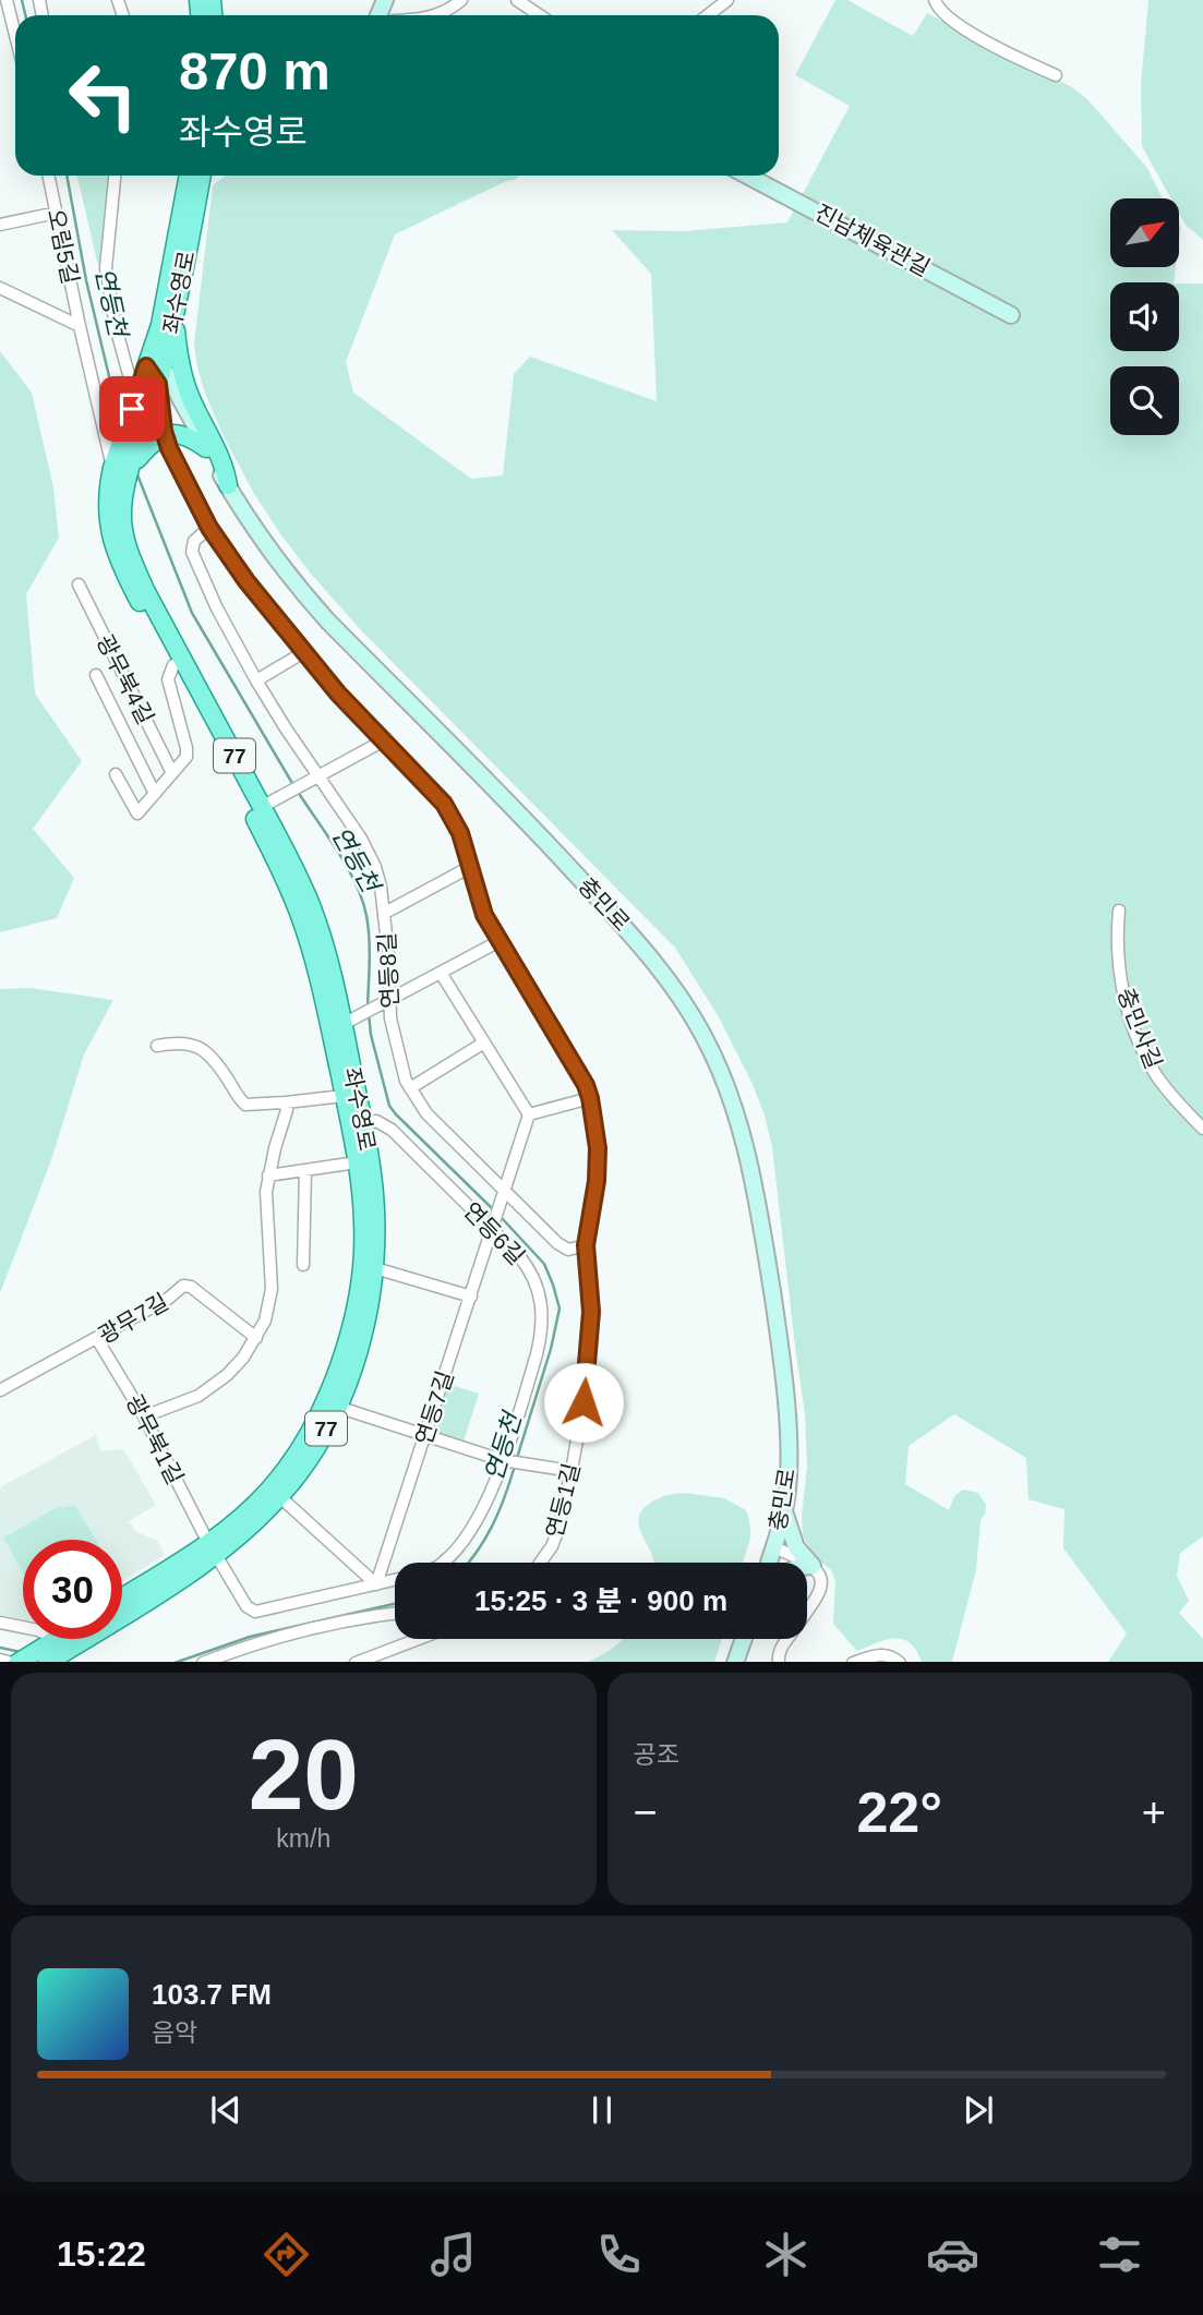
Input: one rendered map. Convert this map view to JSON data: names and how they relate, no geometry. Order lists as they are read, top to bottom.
{
  "streets": {
    "main road": ["좌수영로", "77"],
    "street": [
      "진남체육관길",
      "오림5길",
      "광무북4길",
      "충민로",
      "연등8길",
      "충민사길",
      "연등6길",
      "광무7길",
      "연등7길",
      "광무북1길",
      "연등1길"
    ]
  },
  "crossings": [
    ["오림5길", "좌수영로"],
    ["오림5길", "77"],
    ["좌수영로", "광무북4길"],
    ["좌수영로", "77"],
    ["좌수영로", "충민로"],
    ["좌수영로", "연등6길"],
    ["좌수영로", "광무북1길"],
    ["좌수영로", "연등1길"],
    ["연등8길", "연등7길"],
    ["연등8길", "연등1길"],
    ["연등6길", "연등7길"],
    ["연등6길", "광무북1길"],
    ["광무7길", "광무북1길"]
  ],
  "water": ["연등천"],
  "north": "top right",
  "page": {
    "turn": ["870 m", "좌수영로"],
    "limit": "30",
    "trip": "15:25 · 3 분 · 900 m",
    "tile": [
      ["20", "km/h"],
      "공조"
    ],
    "heat": ["−", "22°", "+"],
    "song": ["103.7 FM", "음악"],
    "tabs": "15:22"
  }
}
